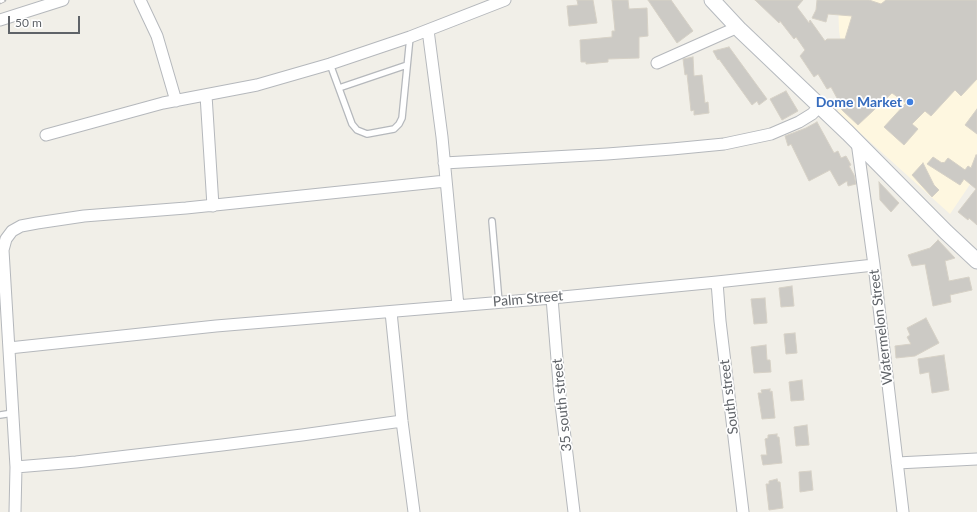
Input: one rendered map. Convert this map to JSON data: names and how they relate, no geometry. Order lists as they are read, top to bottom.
{
  "streets": {
    "street": [
      "Palm Street",
      "Watermelon Street",
      "South street",
      "35 south street"
    ]
  },
  "crossings": [
    ["Palm Street", "Watermelon Street"],
    ["Palm Street", "South street"],
    ["Palm Street", "35 south street"]
  ],
  "places": ["Dome Market"],
  "scale_bar": "50 m"
}
